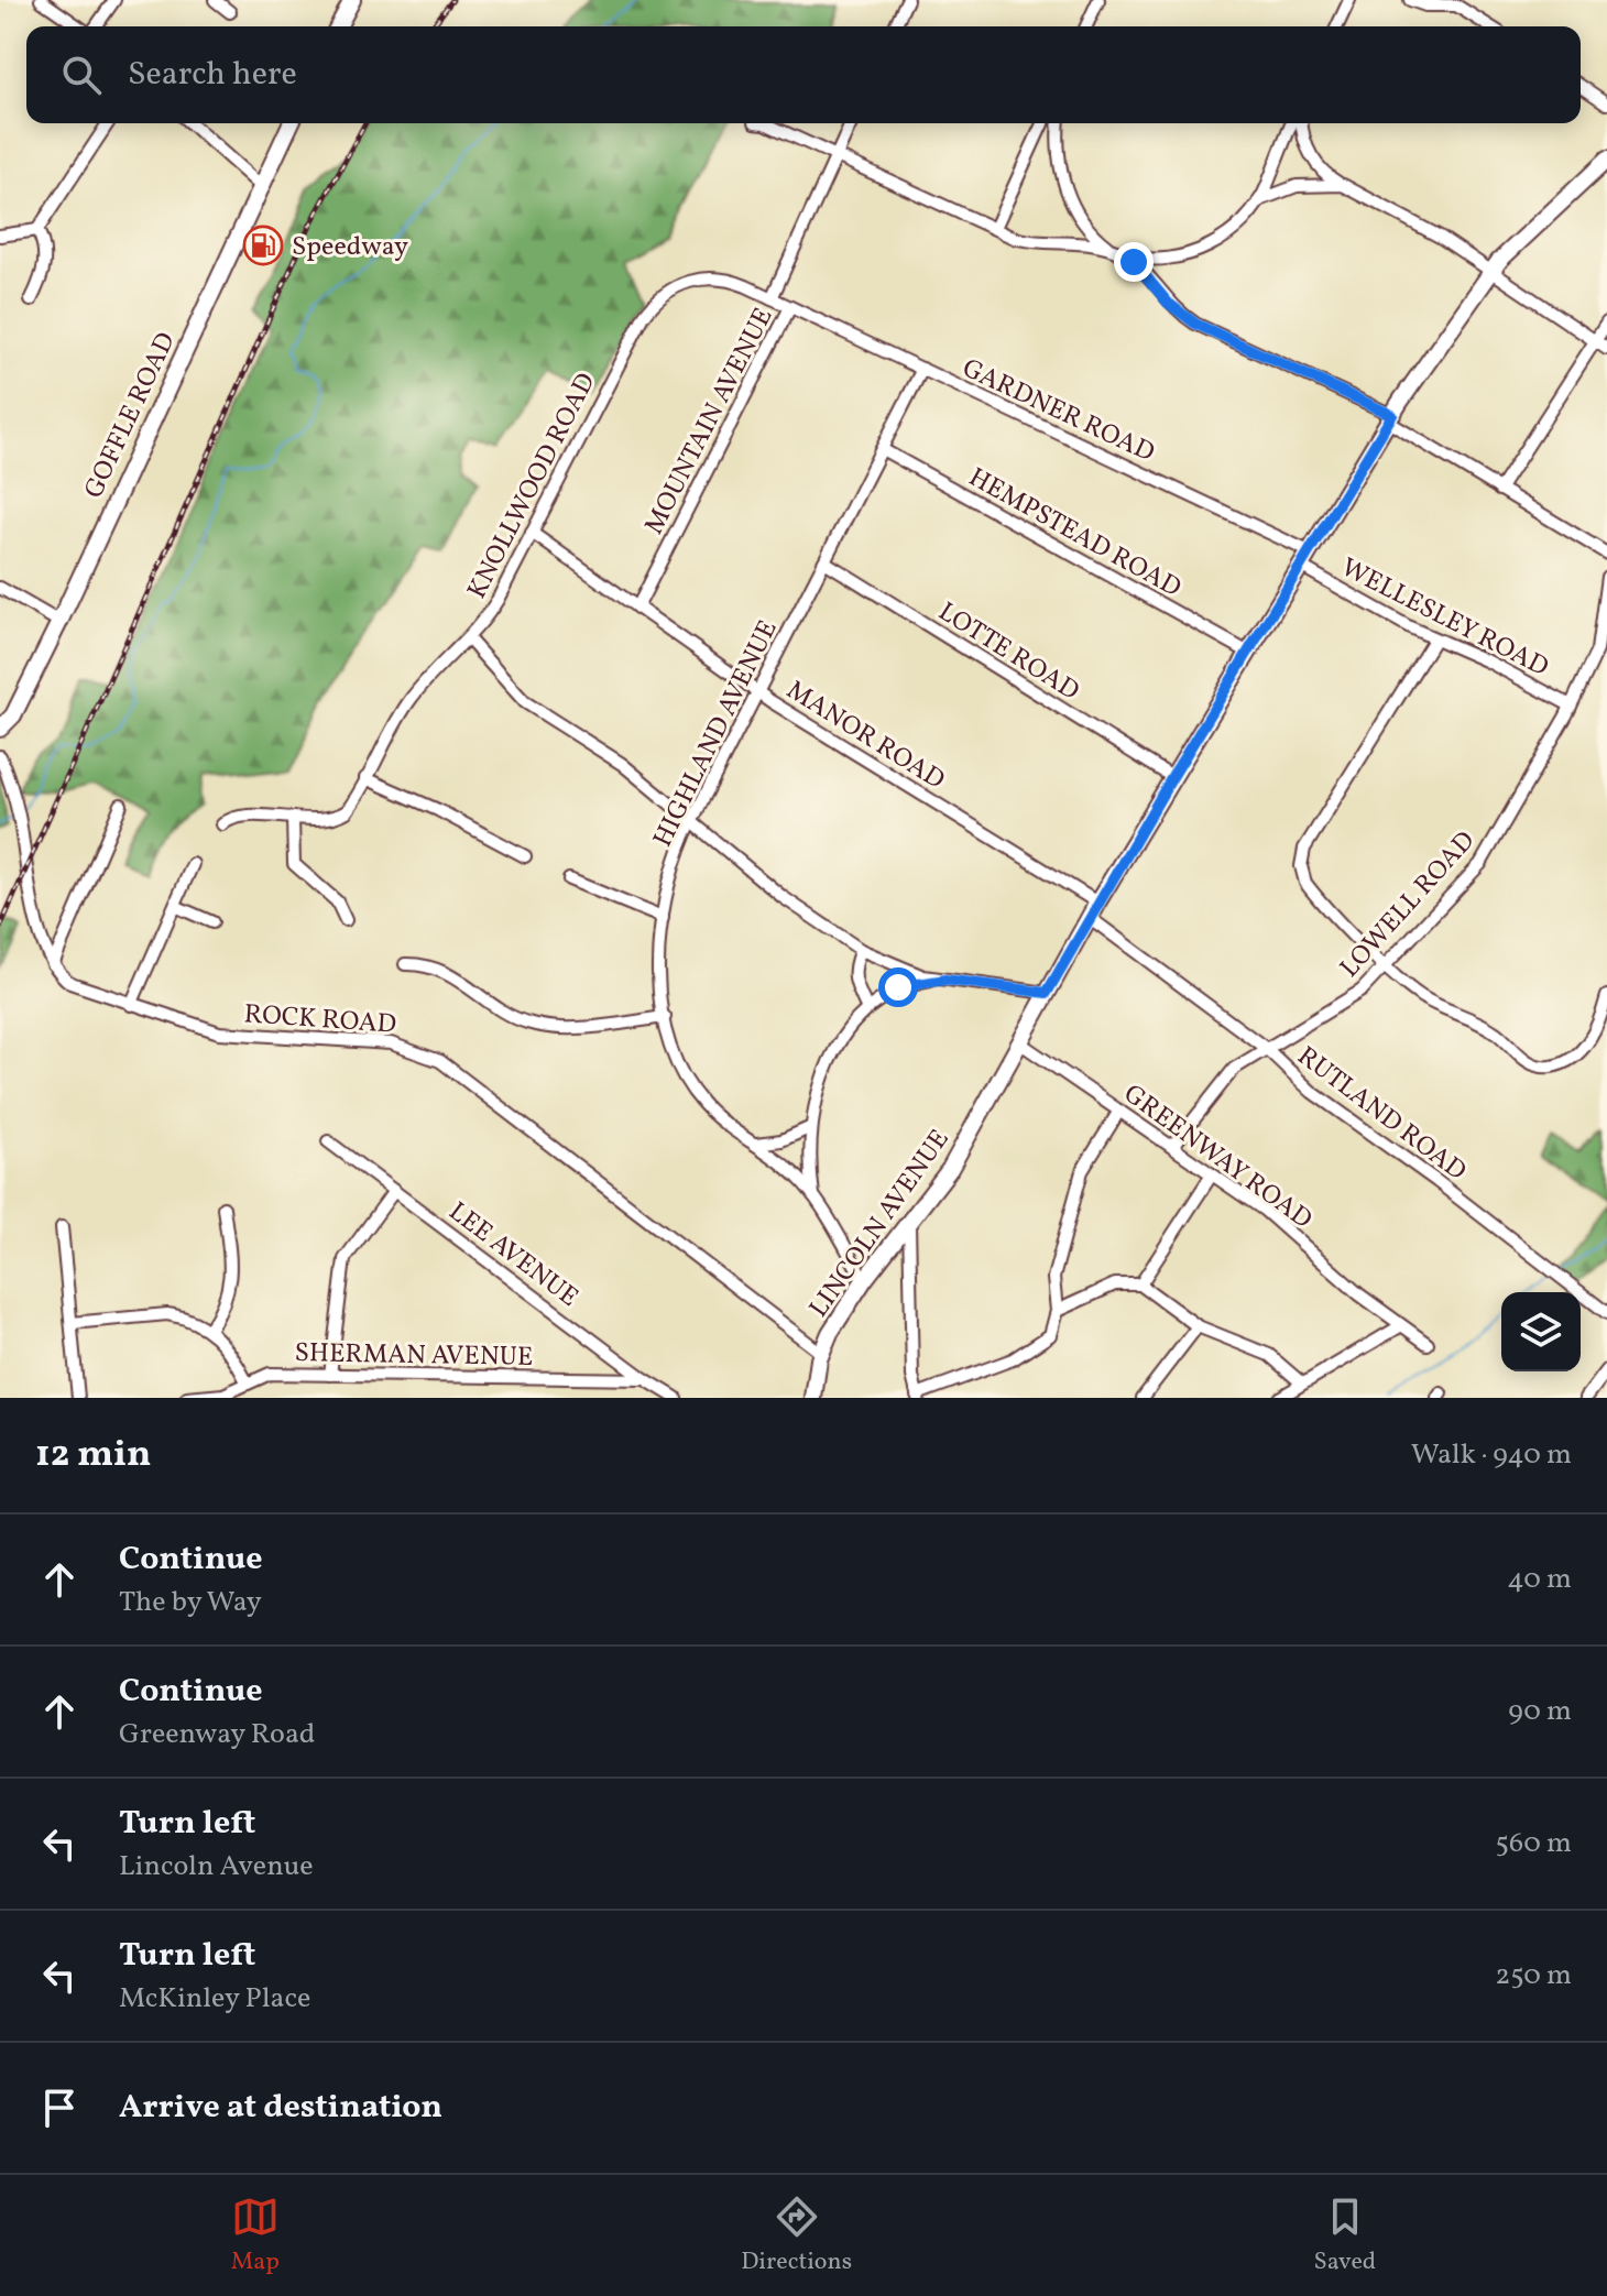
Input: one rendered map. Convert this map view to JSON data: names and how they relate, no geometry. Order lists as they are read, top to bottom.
{
  "streets": {
    "main road": ["GOFFLE ROAD", "LINCOLN AVENUE"],
    "street": [
      "GARDNER ROAD",
      "MOUNTAIN AVENUE",
      "KNOLLWOOD ROAD",
      "HEMPSTEAD ROAD",
      "WELLESLEY ROAD",
      "LOTTE ROAD",
      "HIGHLAND AVENUE",
      "MANOR ROAD",
      "LOWELL ROAD",
      "ROCK ROAD",
      "RUTLAND ROAD",
      "GREENWAY ROAD",
      "LEE AVENUE",
      "SHERMAN AVENUE"
    ]
  },
  "crossings": [
    ["GARDNER ROAD", "MOUNTAIN AVENUE"],
    ["GARDNER ROAD", "WELLESLEY ROAD"],
    ["GARDNER ROAD", "HIGHLAND AVENUE"],
    ["GARDNER ROAD", "LINCOLN AVENUE"],
    ["MOUNTAIN AVENUE", "KNOLLWOOD ROAD"],
    ["MOUNTAIN AVENUE", "MANOR ROAD"],
    ["KNOLLWOOD ROAD", "MANOR ROAD"],
    ["HEMPSTEAD ROAD", "HIGHLAND AVENUE"],
    ["HEMPSTEAD ROAD", "LINCOLN AVENUE"],
    ["WELLESLEY ROAD", "LOWELL ROAD"],
    ["WELLESLEY ROAD", "LINCOLN AVENUE"],
    ["LOTTE ROAD", "HIGHLAND AVENUE"],
    ["LOTTE ROAD", "LINCOLN AVENUE"],
    ["HIGHLAND AVENUE", "MANOR ROAD"],
    ["HIGHLAND AVENUE", "LINCOLN AVENUE"],
    ["MANOR ROAD", "RUTLAND ROAD"],
    ["MANOR ROAD", "LINCOLN AVENUE"],
    ["LOWELL ROAD", "RUTLAND ROAD"],
    ["LOWELL ROAD", "GREENWAY ROAD"],
    ["ROCK ROAD", "LINCOLN AVENUE"],
    ["RUTLAND ROAD", "LINCOLN AVENUE"],
    ["GREENWAY ROAD", "LINCOLN AVENUE"],
    ["LEE AVENUE", "SHERMAN AVENUE"]
  ],
  "places": {
    "fuel station": ["Speedway"]
  },
  "page": {
    "search": "Search here",
    "heading": ["12 min", "Walk · 940 m"],
    "list": [
      ["Continue", "The by Way", "40 m"],
      ["Continue", "Greenway Road", "90 m"],
      ["Turn left", "Lincoln Avenue", "560 m"],
      ["Turn left", "McKinley Place", "250 m"],
      "Arrive at destination"
    ],
    "nav": ["Map", "Directions", "Saved"]
  }
}
